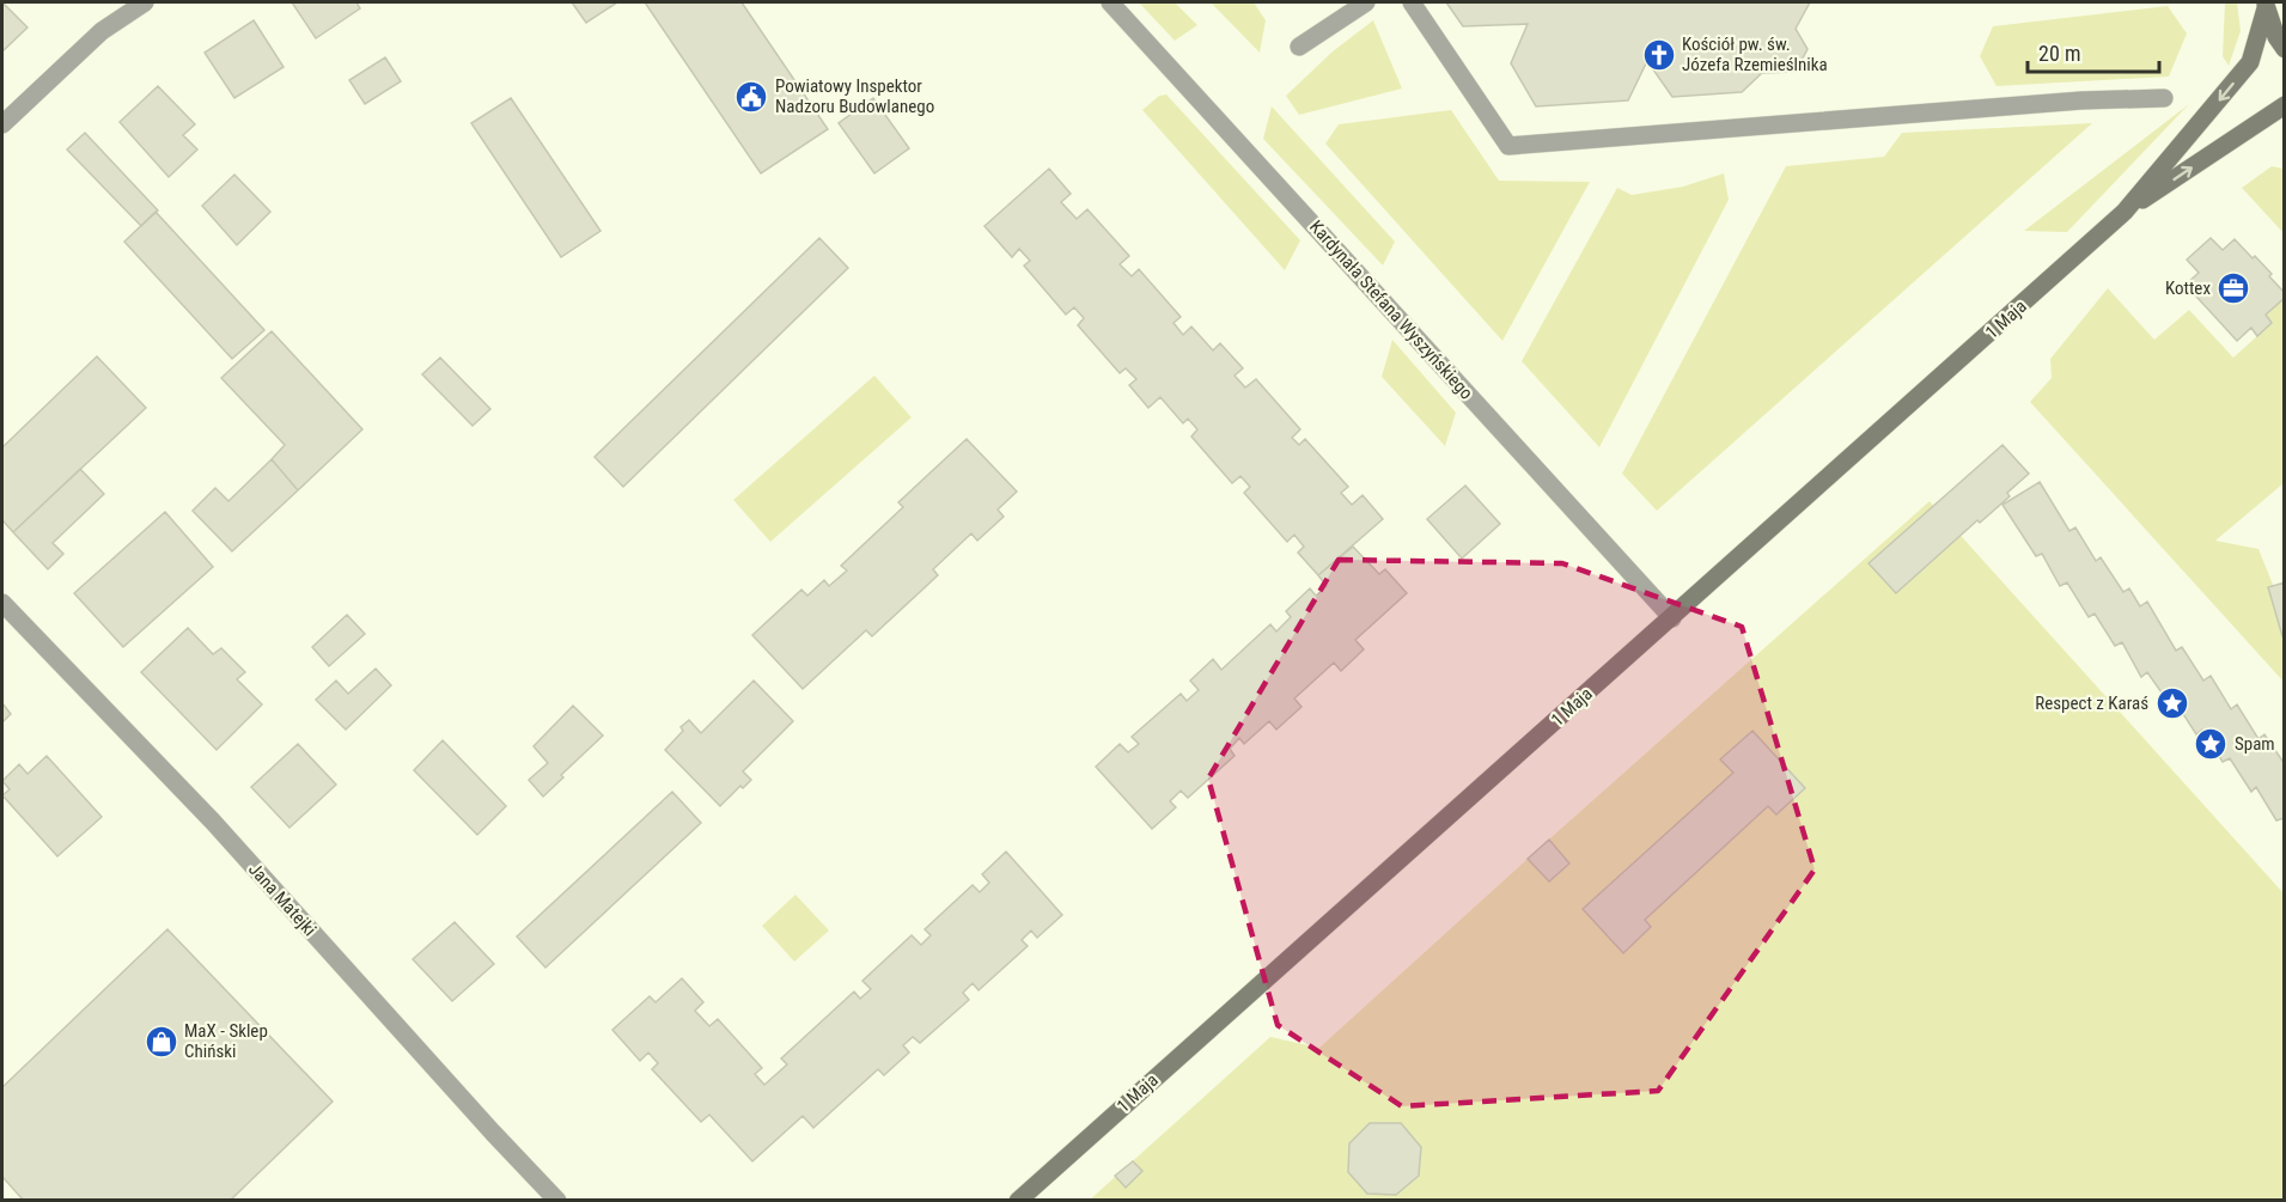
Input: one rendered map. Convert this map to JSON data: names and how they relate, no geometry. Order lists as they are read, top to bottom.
{
  "streets": {
    "street": ["Kardynała Stefana Wyszyńskiego", "1 Maja", "Jana Matejki"]
  },
  "crossings": [
    ["Kardynała Stefana Wyszyńskiego", "1 Maja"]
  ],
  "places": {
    "church": ["Kościół pw. św. Józefa Rzemieślnika"],
    "public building": ["Powiatowy Inspektor Nadzoru Budowlanego"],
    "office": ["Kottex"],
    "place": ["Respect z Karaś", "Spam"],
    "shop": ["MaX - Sklep Chiński"]
  },
  "scale_bar": "20 m"
}
